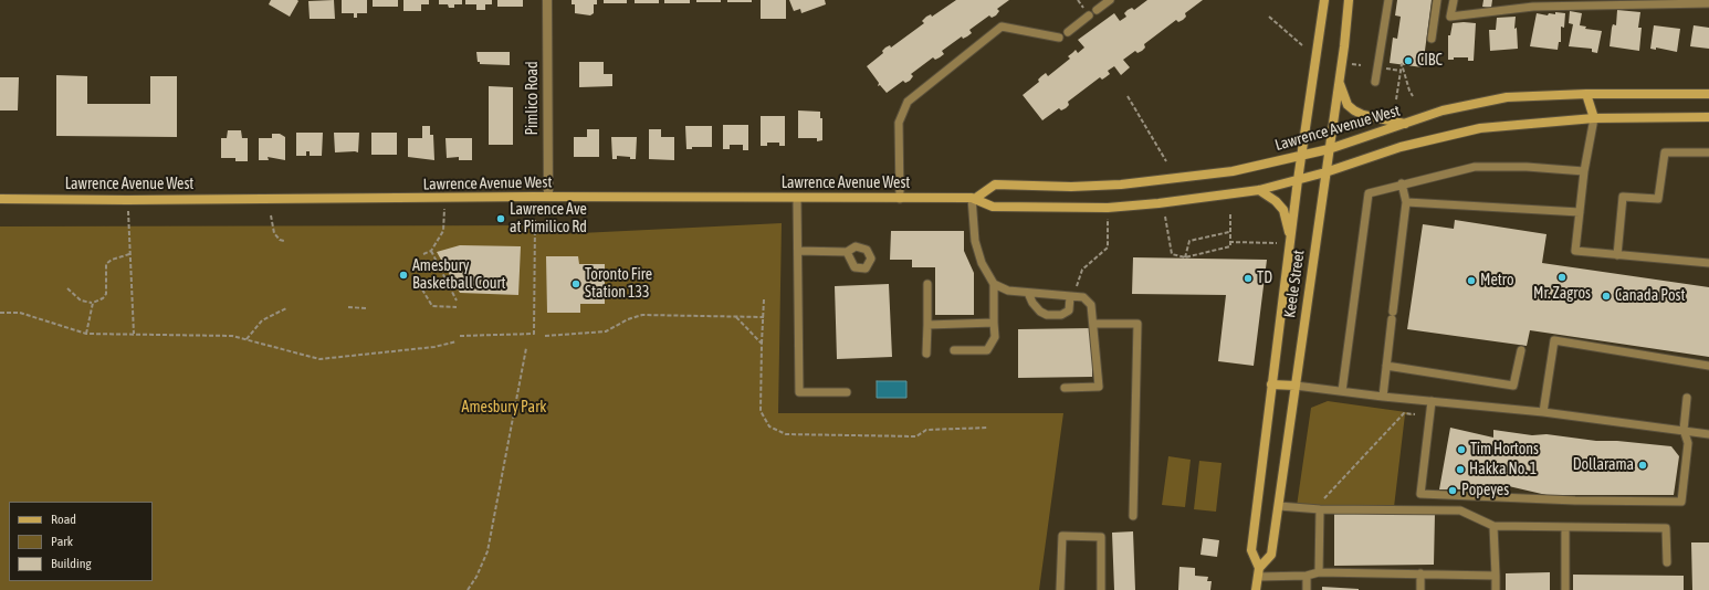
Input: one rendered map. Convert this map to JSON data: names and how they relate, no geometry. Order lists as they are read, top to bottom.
{
  "streets": {
    "main road": ["Lawrence Avenue West", "Keele Street"],
    "street": ["Pimlico Road"]
  },
  "crossings": [
    ["Pimlico Road", "Lawrence Avenue West"],
    ["Lawrence Avenue West", "Keele Street"]
  ],
  "parks": ["Amesbury Park"],
  "places": [
    "CIBC",
    "Lawrence Ave at Pimilico Rd",
    "Amesbury Basketball Court",
    "Mr. Zagros",
    "TD",
    "Metro",
    "Toronto Fire Station 133",
    "Canada Post",
    "Tim Hortons",
    "Dollarama",
    "Hakka No. 1",
    "Popeyes"
  ],
  "legend": ["Road", "Park", "Building"]
}
